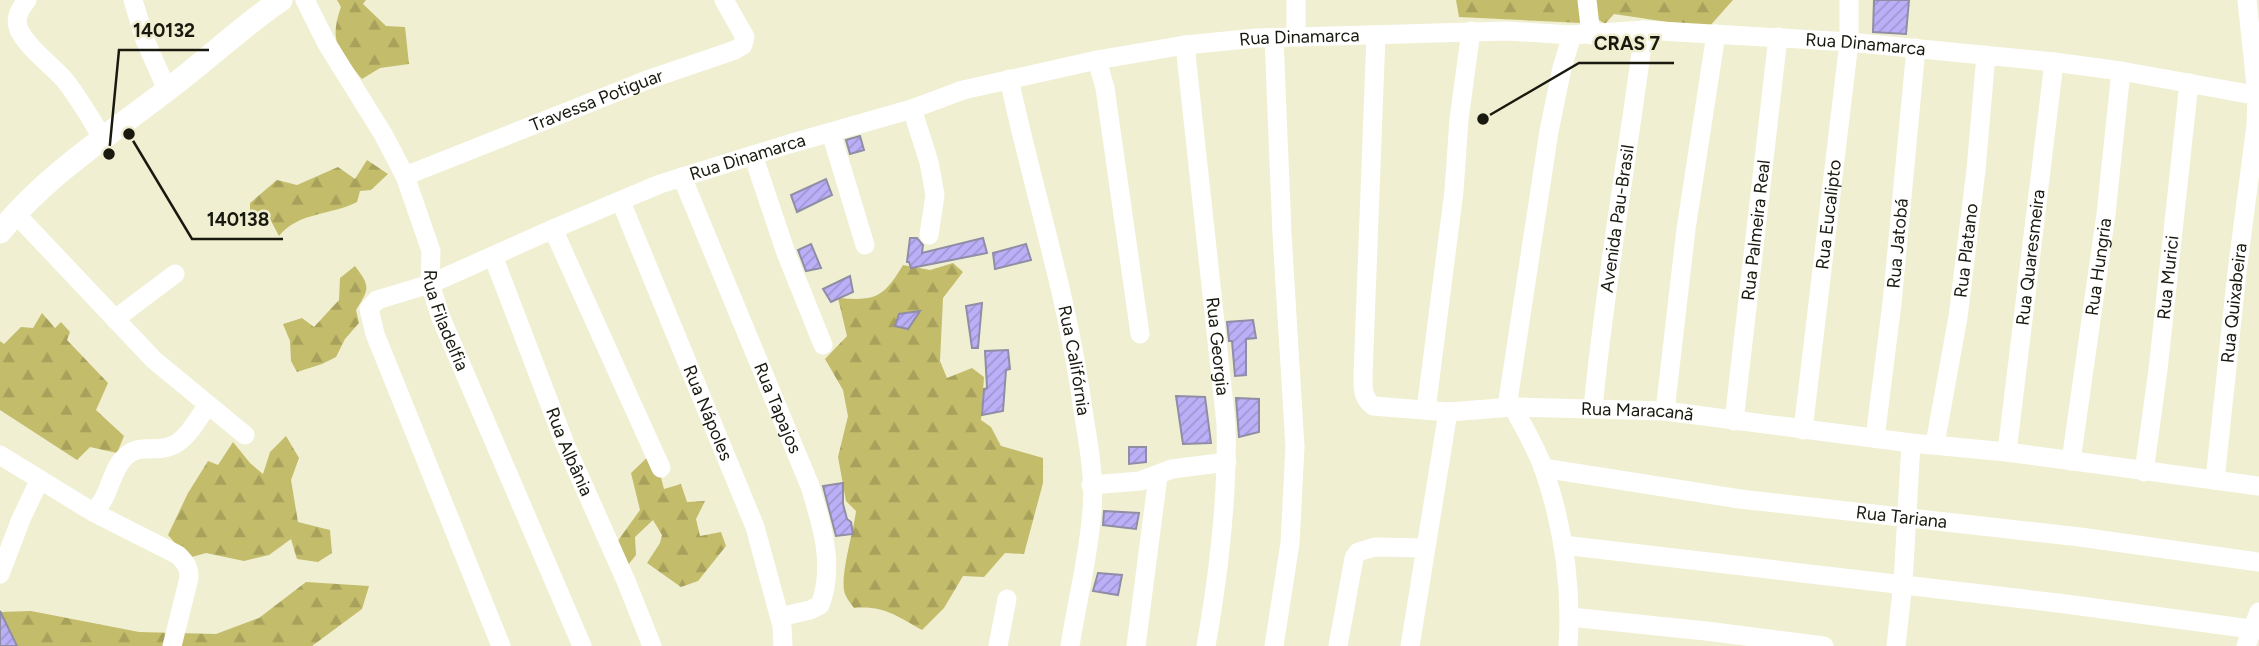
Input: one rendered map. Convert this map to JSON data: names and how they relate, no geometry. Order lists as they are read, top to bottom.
{
  "streets": {
    "street": [
      "Rua Dinamarca",
      "Travessa Potiguar",
      "Rua Eucalipto",
      "Avenida Pau-Brasil",
      "Rua Palmeira Real",
      "Rua Jatobá",
      "Rua Platano",
      "Rua Quaresmeira",
      "Rua Hungria",
      "Rua Murici",
      "Rua Quixabeira",
      "Rua Filadelfia",
      "Rua Georgia",
      "Rua Califórnia",
      "Rua Tapajos",
      "Rua Nápoles",
      "Rua Maracanã",
      "Rua Albânia",
      "Rua Tariana"
    ]
  },
  "crossings": [
    ["Rua Dinamarca", "Rua Eucalipto"],
    ["Rua Dinamarca", "Avenida Pau-Brasil"],
    ["Rua Dinamarca", "Rua Palmeira Real"],
    ["Rua Dinamarca", "Rua Jatobá"],
    ["Rua Dinamarca", "Rua Platano"],
    ["Rua Dinamarca", "Rua Quaresmeira"],
    ["Rua Dinamarca", "Rua Hungria"],
    ["Rua Dinamarca", "Rua Murici"],
    ["Rua Dinamarca", "Rua Quixabeira"],
    ["Rua Dinamarca", "Rua Filadelfia"],
    ["Rua Dinamarca", "Rua Georgia"],
    ["Rua Dinamarca", "Rua Califórnia"],
    ["Rua Dinamarca", "Rua Tapajos"],
    ["Rua Dinamarca", "Rua Nápoles"],
    ["Rua Dinamarca", "Rua Maracanã"],
    ["Rua Dinamarca", "Rua Albânia"],
    ["Travessa Potiguar", "Rua Filadelfia"],
    ["Rua Eucalipto", "Rua Maracanã"],
    ["Avenida Pau-Brasil", "Rua Maracanã"],
    ["Rua Palmeira Real", "Rua Maracanã"],
    ["Rua Jatobá", "Rua Maracanã"],
    ["Rua Platano", "Rua Maracanã"],
    ["Rua Quaresmeira", "Rua Maracanã"],
    ["Rua Hungria", "Rua Maracanã"],
    ["Rua Murici", "Rua Maracanã"],
    ["Rua Quixabeira", "Rua Maracanã"],
    ["Rua Tapajos", "Rua Nápoles"]
  ],
  "places": ["CRAS 7", "140138", "140132"]
}
